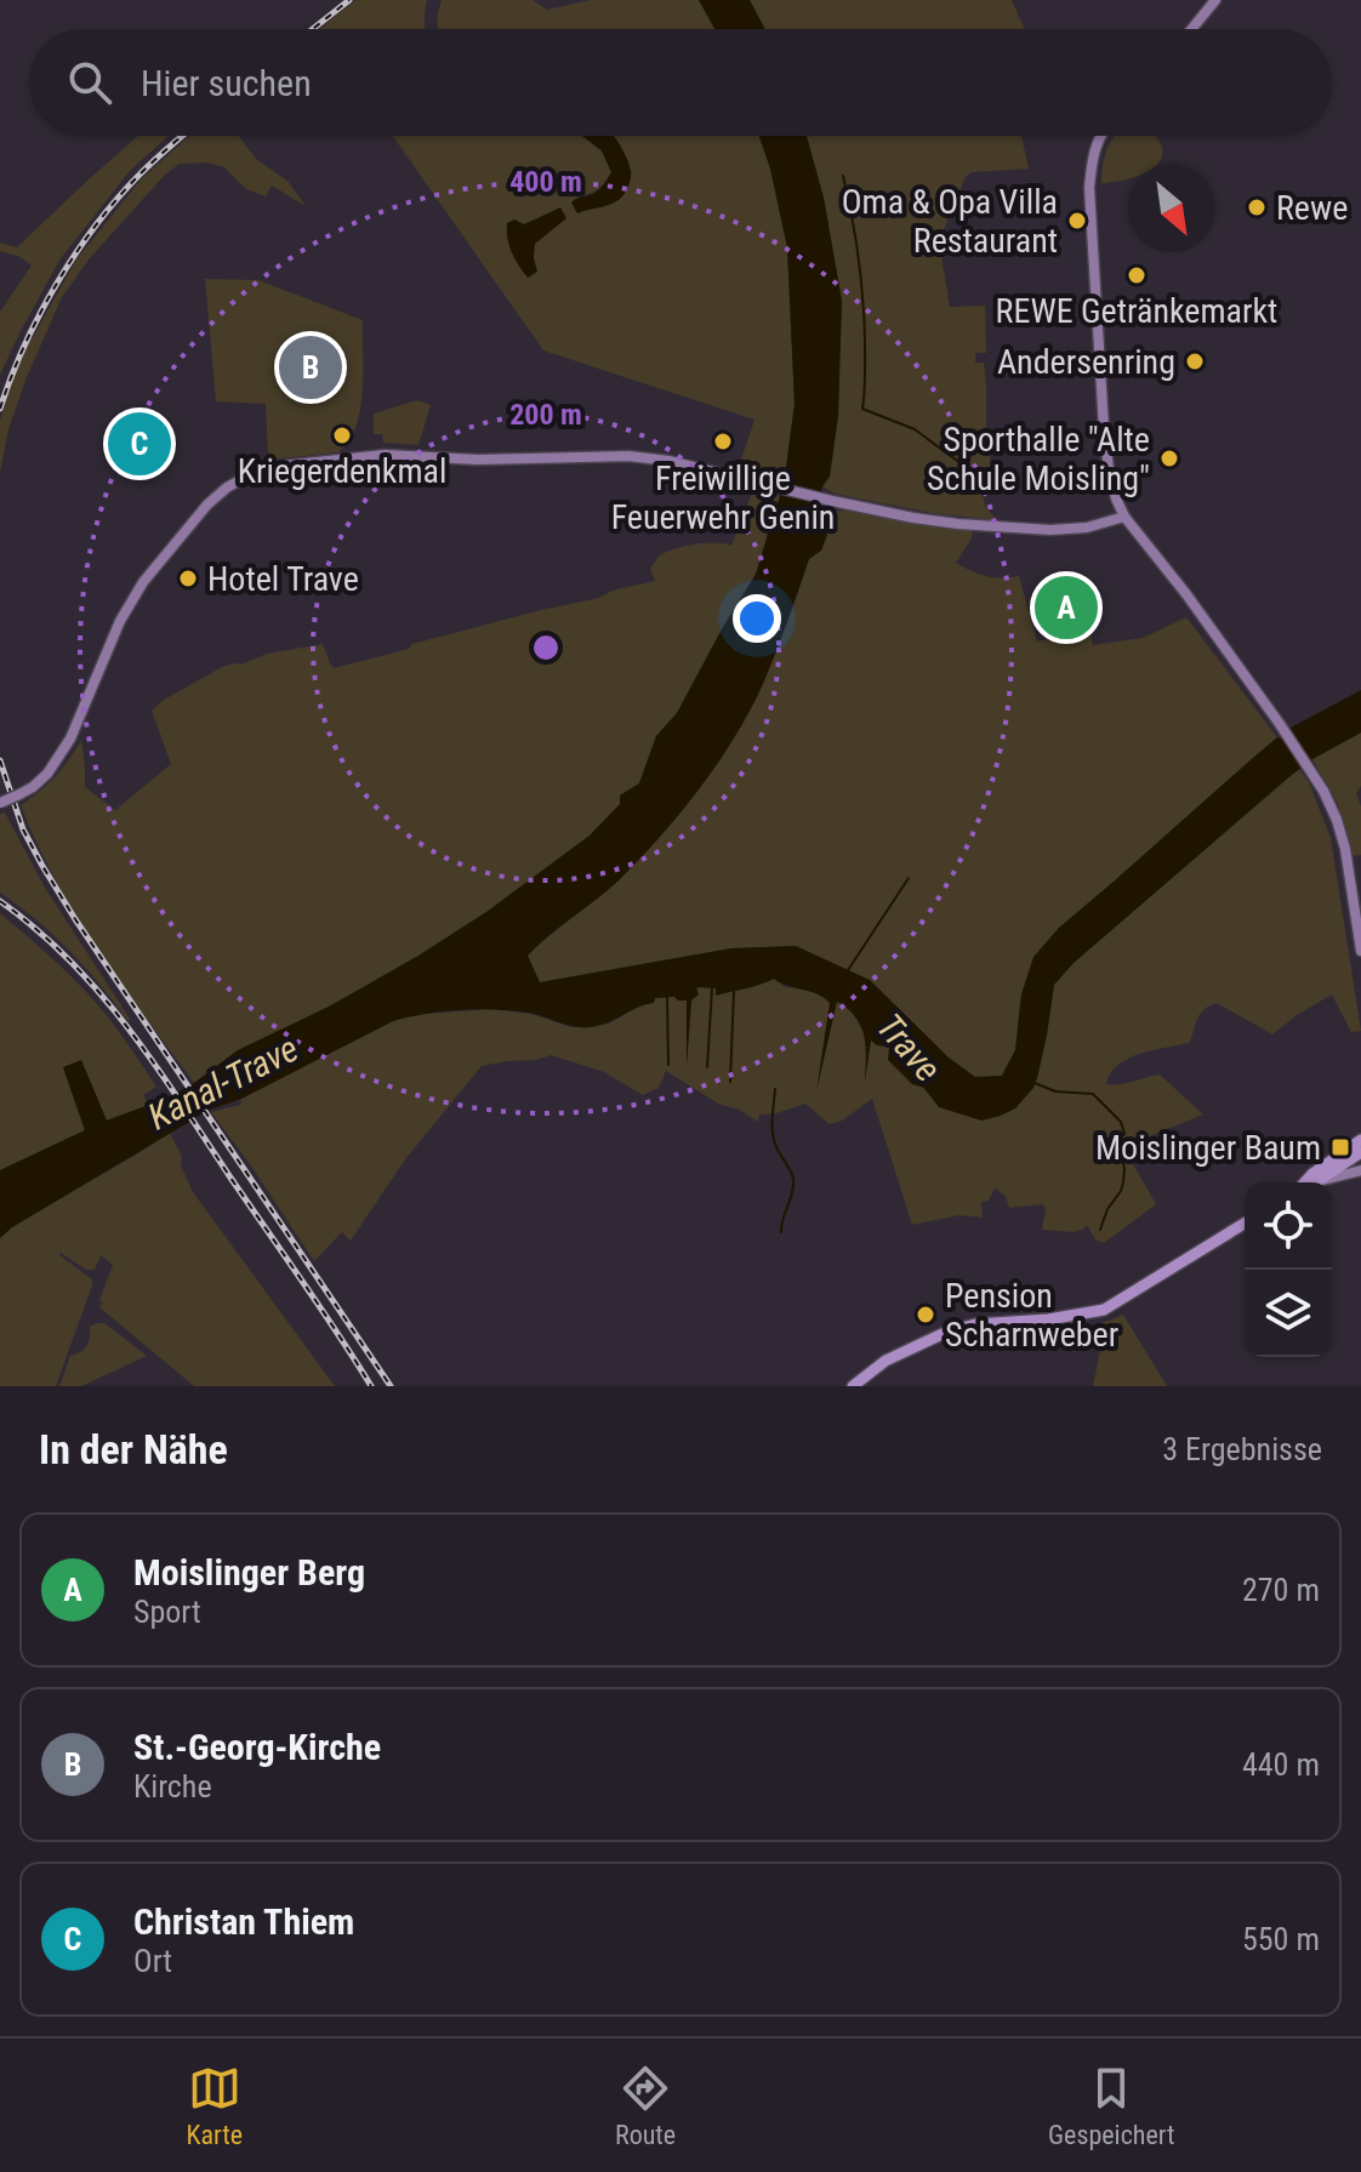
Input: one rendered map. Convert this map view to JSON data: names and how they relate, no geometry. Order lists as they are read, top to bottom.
{
  "water": ["Trave", "Kanal-Trave"],
  "places": {
    "other": [
      "Rewe",
      "Oma & Opa Villa Restaurant",
      "REWE Getränkemarkt",
      "Andersenring",
      "Kriegerdenkmal",
      "Freiwillige Feuerwehr Genin",
      "Sporthalle \"Alte Schule Moisling\"",
      "Hotel Trave",
      "Pension Scharnweber"
    ],
    "transit": ["Moislinger Baum"]
  },
  "north": "bottom right",
  "page": {
    "search": "Hier suchen",
    "pins": ["B", "C", "A"],
    "heading": ["In der Nähe", "3 Ergebnisse"],
    "list": [
      {
        "mark": "A",
        "name": "Moislinger Berg",
        "note": "Sport",
        "value": "270 m"
      },
      {
        "mark": "B",
        "name": "St.-Georg-Kirche",
        "note": "Kirche",
        "value": "440 m"
      },
      {
        "mark": "C",
        "name": "Christan Thiem",
        "note": "Ort",
        "value": "550 m"
      }
    ],
    "nav": ["Karte", "Route", "Gespeichert"]
  },
  "rings": ["400 m", "200 m"]
}
